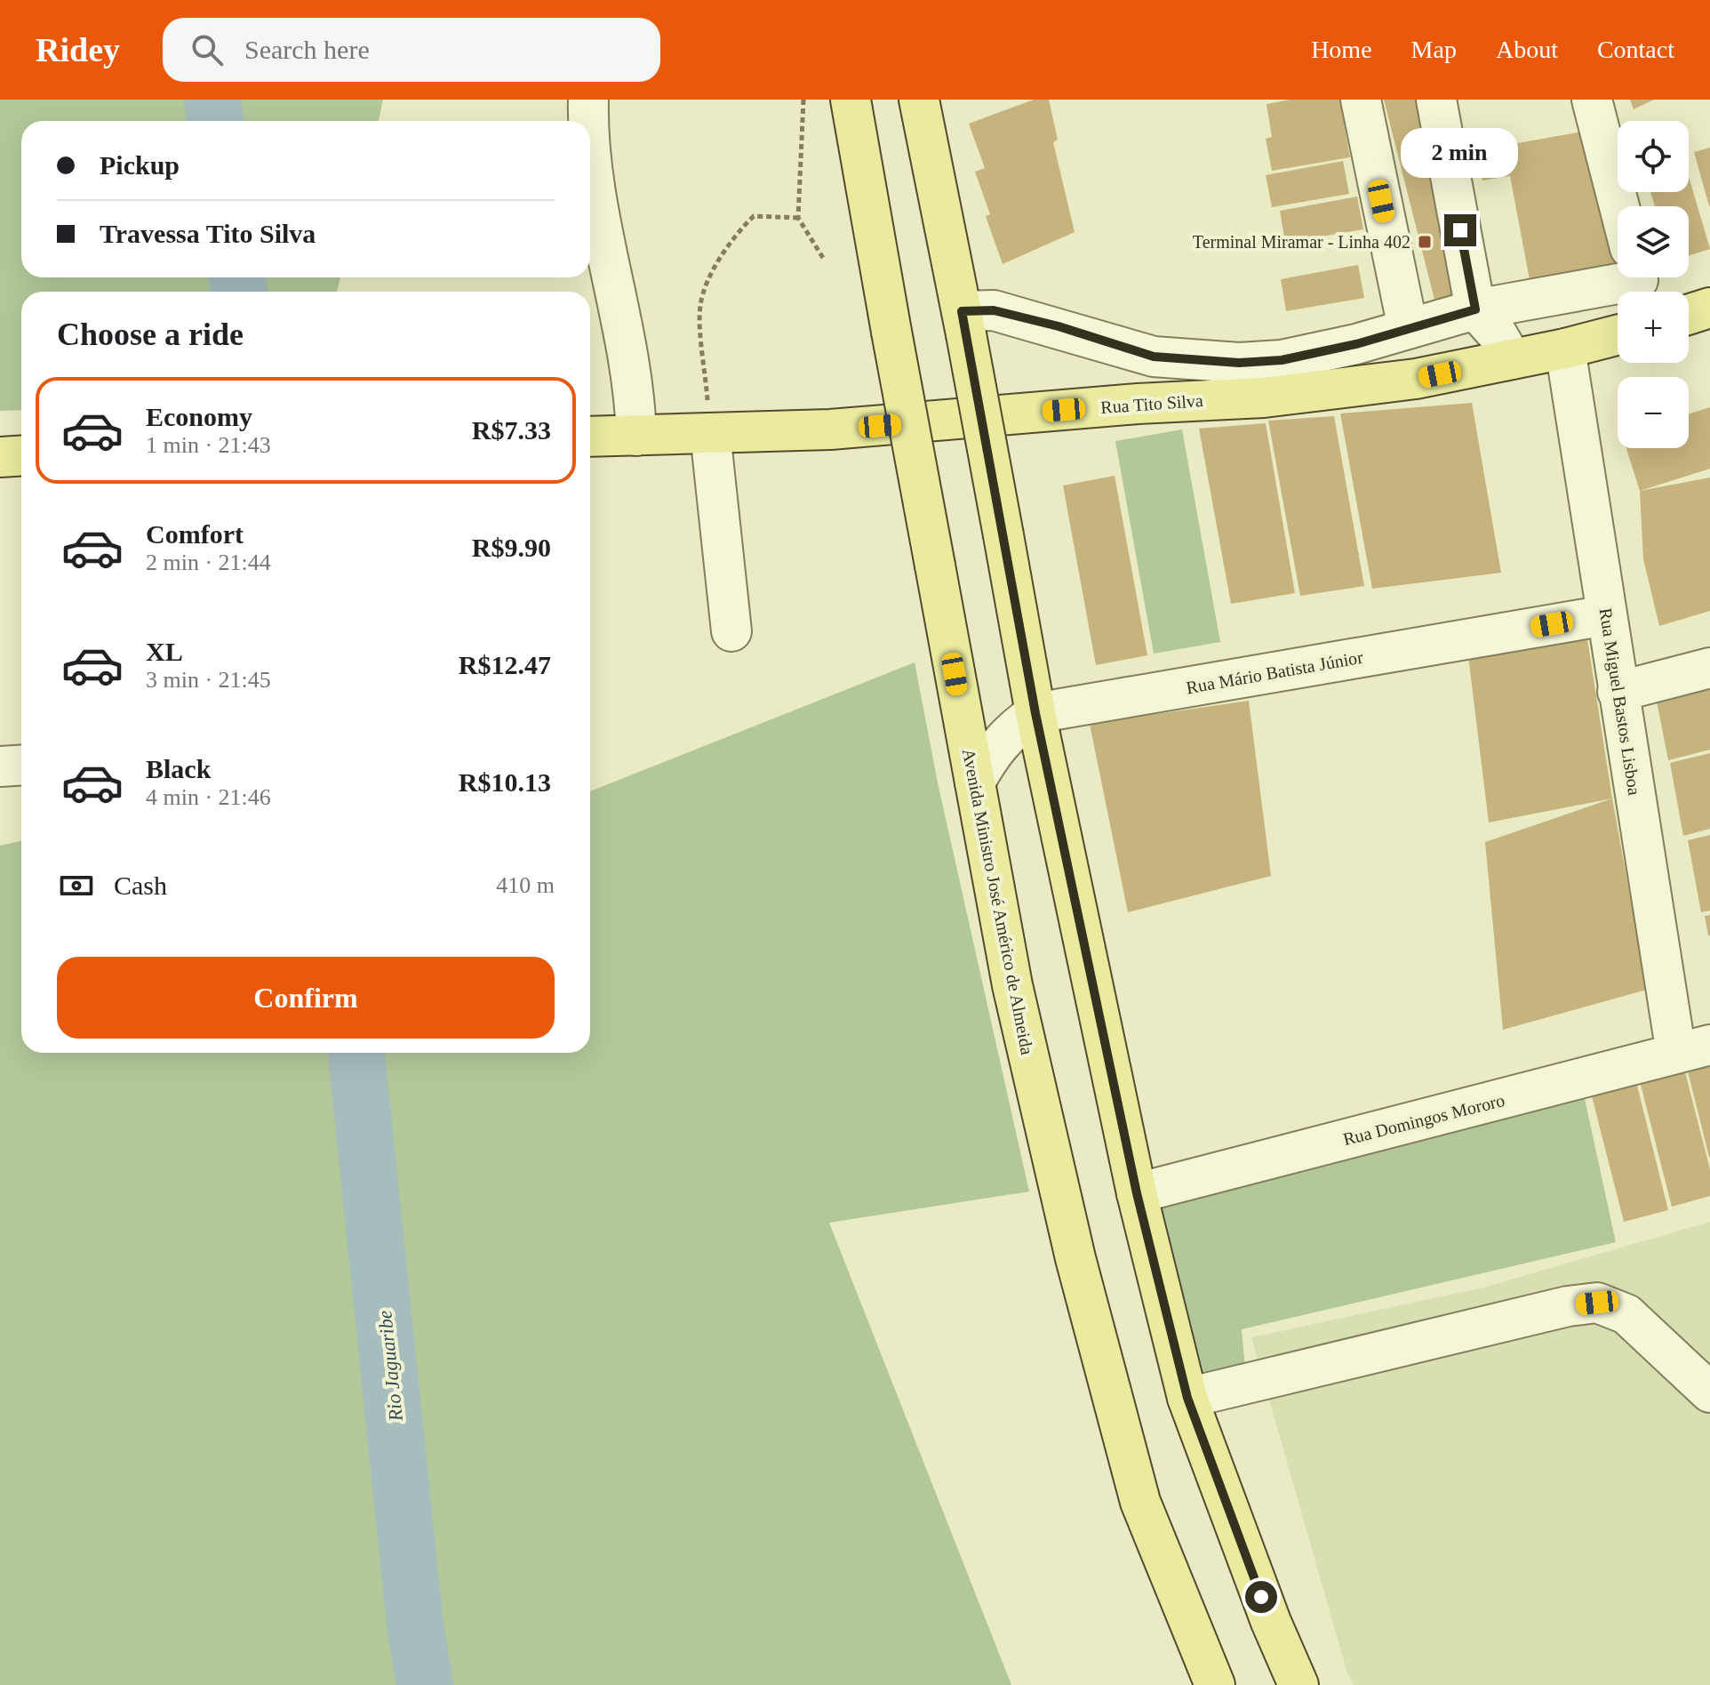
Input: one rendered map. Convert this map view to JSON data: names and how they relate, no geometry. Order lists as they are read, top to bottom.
{
  "streets": {
    "main road": ["Rua Tito Silva", "Avenida Ministro José Américo de Almeida"],
    "street": ["Rua Mário Batista Júnior", "Rua Miguel Bastos Lisboa", "Rua Domingos Mororo"]
  },
  "crossings": [
    ["Rua Tito Silva", "Rua Miguel Bastos Lisboa"],
    ["Rua Mário Batista Júnior", "Rua Miguel Bastos Lisboa"],
    ["Rua Mário Batista Júnior", "Avenida Ministro José Américo de Almeida"],
    ["Rua Miguel Bastos Lisboa", "Rua Domingos Mororo"]
  ],
  "water": ["Rio Jaguaribe"],
  "places": {
    "transit": ["Terminal Miramar - Linha 402"]
  },
  "page": {
    "header": "Ridey",
    "search": "Search here",
    "nav": [
      "Home",
      "Map",
      "About",
      "Contact"
    ],
    "map_buttons": ["+", "−"],
    "banner": ["Pickup", "Travessa Tito Silva"],
    "bubble": "2 min",
    "heading": "Choose a ride",
    "list": [
      {
        "name": "Economy",
        "note": "1 min · 21:43",
        "value": "R$7.33"
      },
      {
        "name": "Comfort",
        "note": "2 min · 21:44",
        "value": "R$9.90"
      },
      {
        "name": "XL",
        "note": "3 min · 21:45",
        "value": "R$12.47"
      },
      {
        "name": "Black",
        "note": "4 min · 21:46",
        "value": "R$10.13"
      }
    ],
    "pay": ["Cash", "410 m"],
    "buttons": "Confirm"
  }
}
